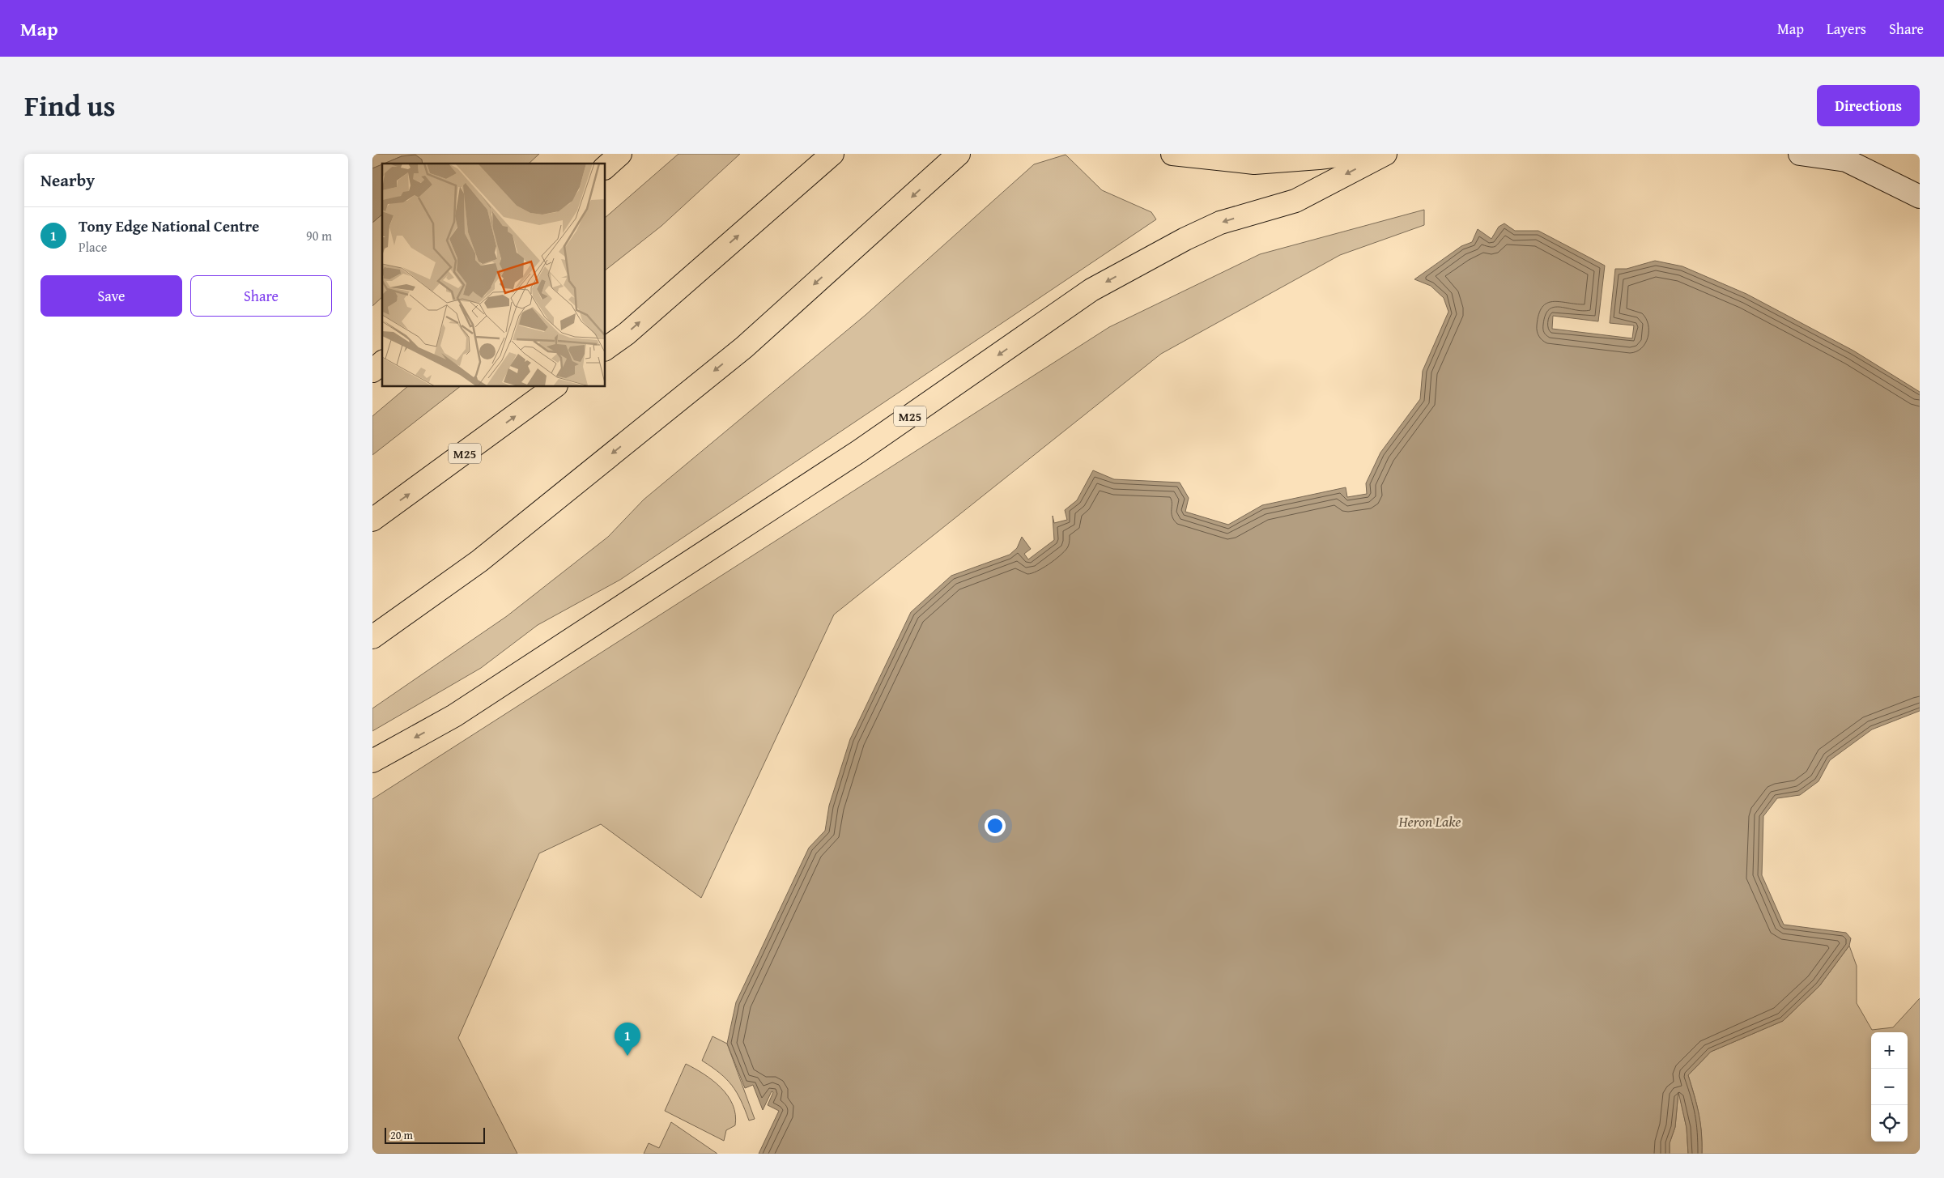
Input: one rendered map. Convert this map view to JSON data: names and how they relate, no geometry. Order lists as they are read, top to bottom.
{
  "streets": {
    "highway": ["M25"]
  },
  "water": ["Heron Lake"],
  "scale_bar": "20 m",
  "page": {
    "header": "Map",
    "nav": ["Map", "Layers", "Share"],
    "title": "Find us",
    "buttons": [
      "Directions",
      ["Save", "Share"]
    ],
    "heading": "Nearby",
    "list": [
      {
        "mark": "1",
        "name": "Tony Edge National Centre",
        "note": "Place",
        "value": "90 m"
      }
    ],
    "pins": "1",
    "map_buttons": ["+", "−"],
    "scale": "20 m"
  }
}
